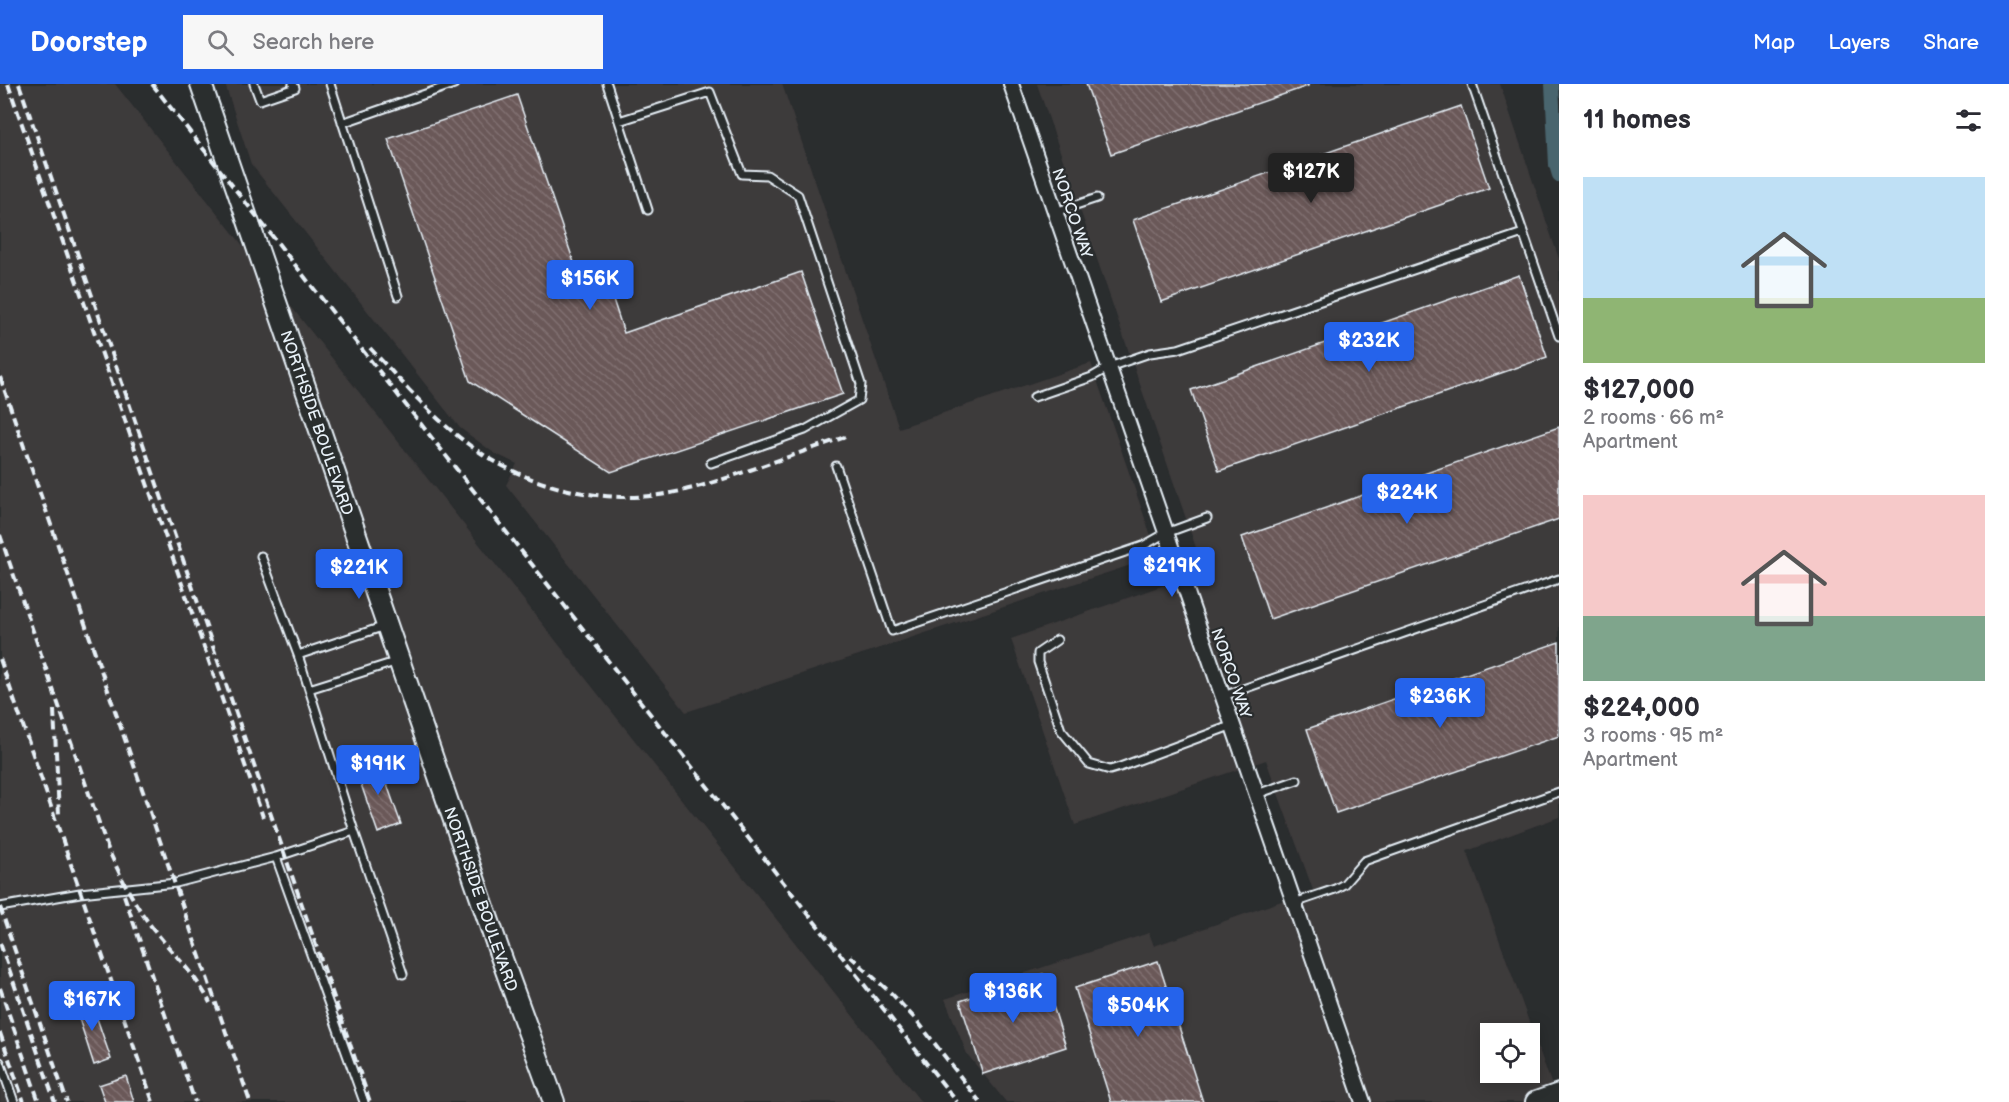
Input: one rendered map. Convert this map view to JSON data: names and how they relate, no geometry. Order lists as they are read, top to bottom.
{
  "streets": {
    "main road": ["NORTHSIDE BOULEVARD"],
    "street": ["NORCO WAY"]
  },
  "page": {
    "header": "Doorstep",
    "search": "Search here",
    "nav": ["Map", "Layers", "Share"],
    "heading": "11 homes",
    "price": [
      "$127K",
      "$156K",
      "$232K",
      "$224K",
      "$219K",
      "$221K",
      "$236K",
      "$191K",
      "$136K",
      "$167K",
      "$504K"
    ],
    "list": [
      {
        "name": "$127,000",
        "note": "2 rooms · 66 m² · Apartment"
      },
      {
        "name": "$224,000",
        "note": "3 rooms · 95 m² · Apartment"
      }
    ]
  }
}
